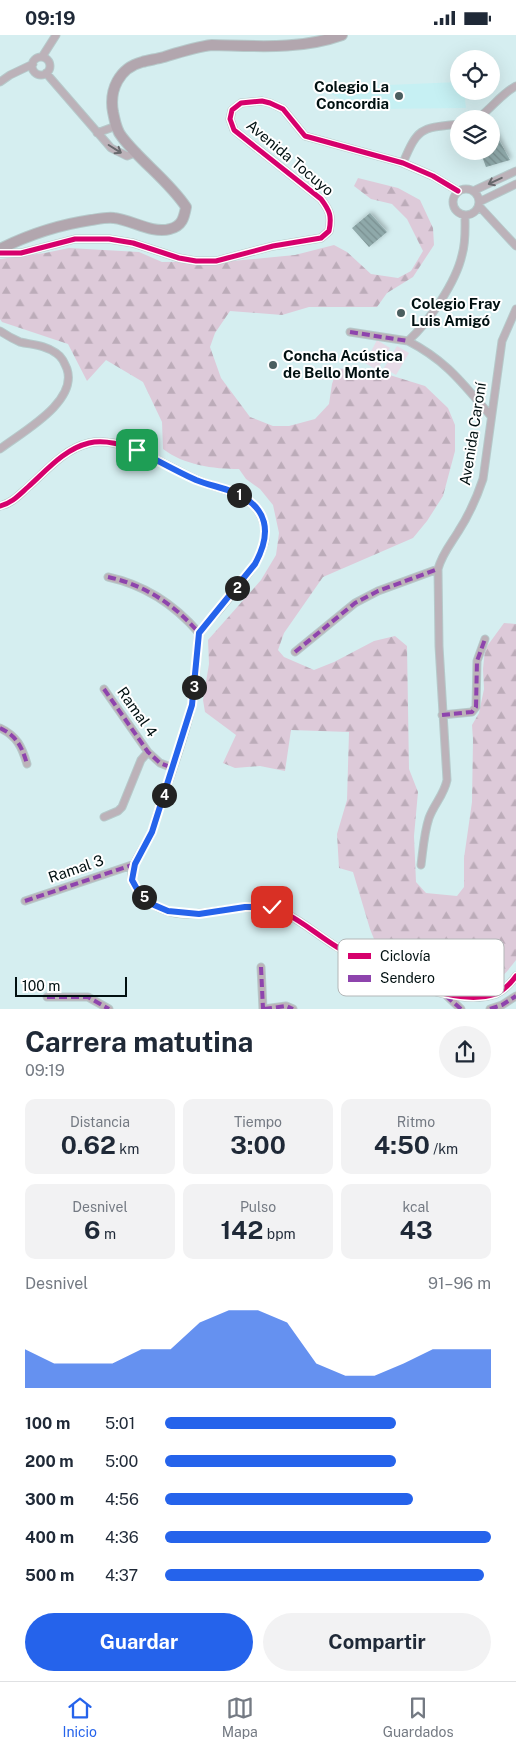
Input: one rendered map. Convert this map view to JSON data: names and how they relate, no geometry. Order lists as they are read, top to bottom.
{
  "streets": {
    "street": [
      "Avenida Tocuyo",
      "Avenida Caroní",
      "Ramal 4",
      "Ramal 3"
    ]
  },
  "places": ["Colegio La Concordia", "Colegio Fray Luis Amigó", "Concha Acústica de Bello Monte"],
  "legend": ["Ciclovía", "Sendero"],
  "scale_bar": "100 m",
  "page": {
    "status": "09:19",
    "pins": [
      "1",
      "2",
      "3",
      "4",
      "5"
    ],
    "scale": "100 m",
    "heading": ["Carrera matutina", "09:19"],
    "stats": [
      ["Distancia", "0.62 km"],
      ["Tiempo", "3:00"],
      ["Ritmo", "4:50 /km"],
      ["Desnivel", "6 m"],
      ["Pulso", "142 bpm"],
      ["kcal", "43"]
    ],
    "chart": ["Desnivel", "91–96 m"],
    "list": [
      {
        "name": "100 m",
        "note": "5:01"
      },
      {
        "name": "200 m",
        "note": "5:00"
      },
      {
        "name": "300 m",
        "note": "4:56"
      },
      {
        "name": "400 m",
        "note": "4:36"
      },
      {
        "name": "500 m",
        "note": "4:37"
      }
    ],
    "buttons": ["Guardar", "Compartir"],
    "tabs": ["Inicio", "Mapa", "Guardados"]
  }
}
